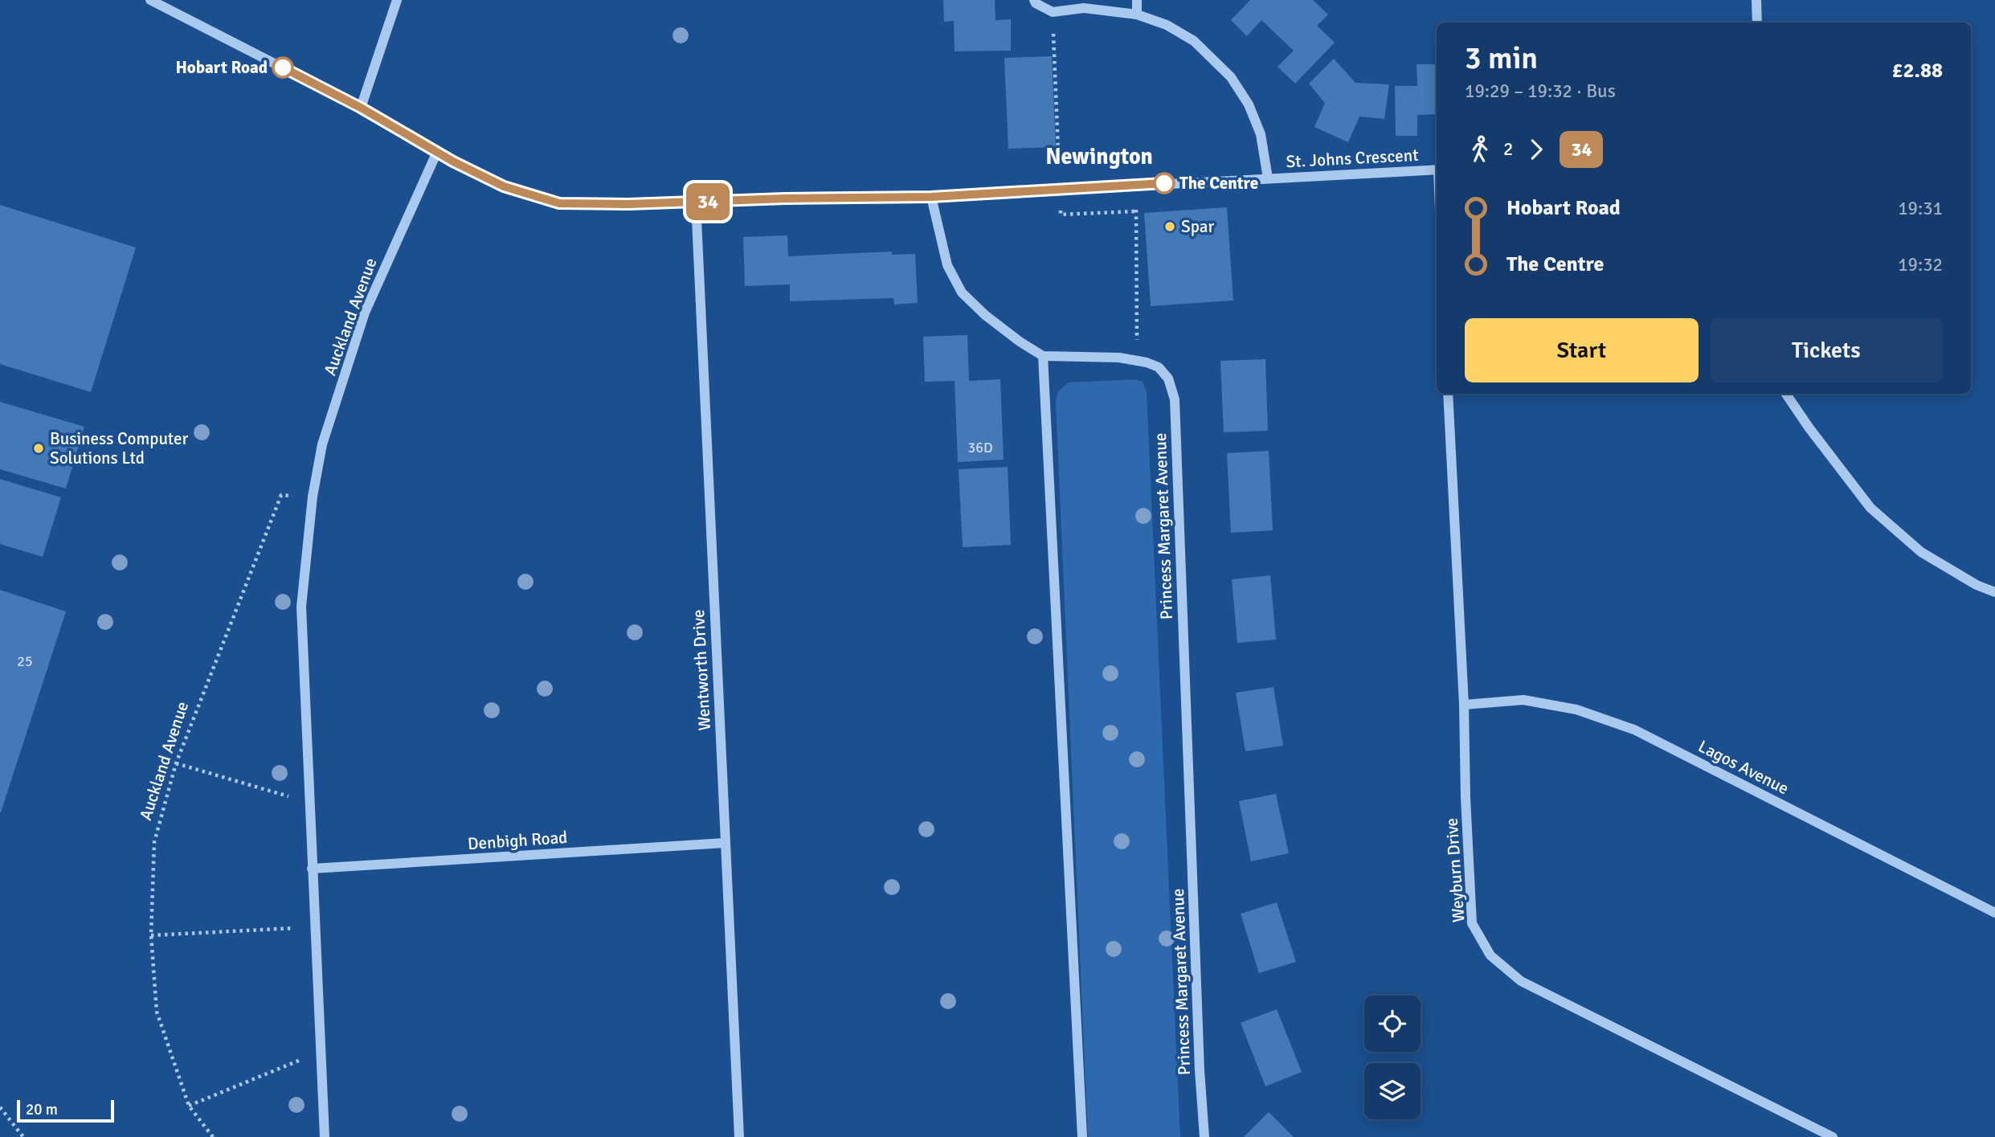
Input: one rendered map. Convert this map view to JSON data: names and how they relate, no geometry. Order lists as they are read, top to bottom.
{
  "streets": {
    "street": [
      "St. Johns Crescent",
      "Auckland Avenue",
      "Princess Margaret Avenue",
      "Wentworth Drive",
      "Lagos Avenue",
      "Denbigh Road",
      "Weyburn Drive"
    ]
  },
  "crossings": [
    ["St. Johns Crescent", "Auckland Avenue"],
    ["St. Johns Crescent", "Wentworth Drive"],
    ["Auckland Avenue", "Denbigh Road"],
    ["Wentworth Drive", "Denbigh Road"],
    ["Lagos Avenue", "Weyburn Drive"]
  ],
  "districts": ["Newington"],
  "places": [
    "Hobart Road",
    "The Centre",
    "Spar",
    "Business Computer Solutions Ltd"
  ],
  "lines": ["bus line 34"],
  "house_numbers": ["36D", "25"],
  "scale_bar": "20 m",
  "page": {
    "on_map": "34",
    "heading": ["3 min", "19:29 – 19:32 · Bus", "£2.88"],
    "legs": ["2", "34"],
    "list": [
      {
        "name": "Hobart Road",
        "value": "19:31"
      },
      {
        "name": "The Centre",
        "value": "19:32"
      }
    ],
    "buttons": ["Start", "Tickets"],
    "scale": "20 m"
  }
}
